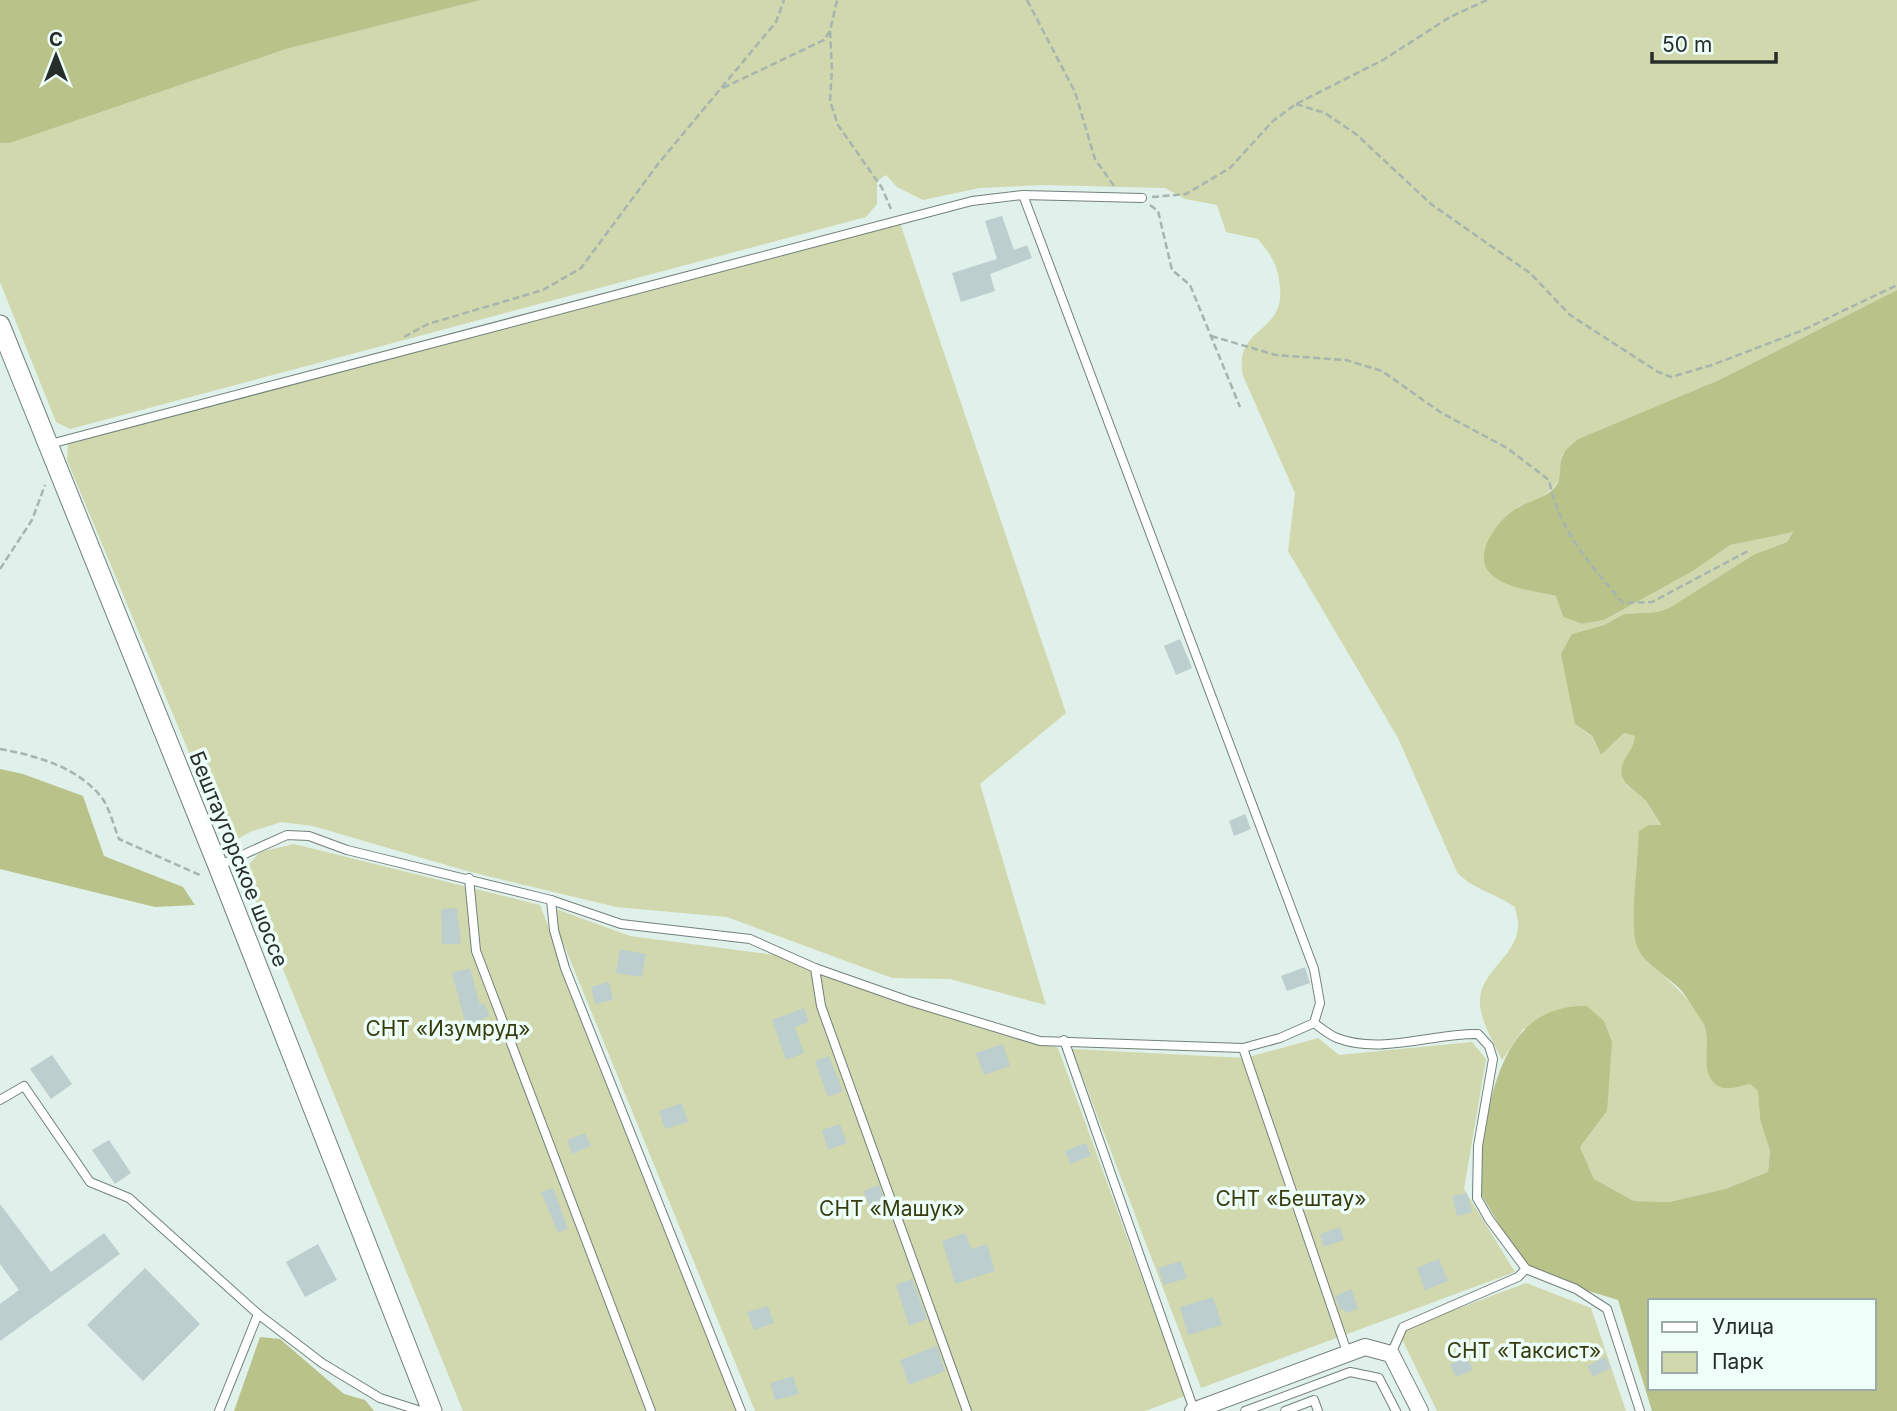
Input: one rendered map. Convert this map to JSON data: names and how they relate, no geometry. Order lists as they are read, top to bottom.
{
  "streets": {
    "street": ["Бештаугорское шоссе"]
  },
  "parks": [
    "СНТ «Изумруд»",
    "СНТ «Бештау»",
    "СНТ «Машук»",
    "СНТ «Таксист»"
  ],
  "legend": ["Улица", "Парк"],
  "scale_bar": "50 m",
  "north": "top"
}
